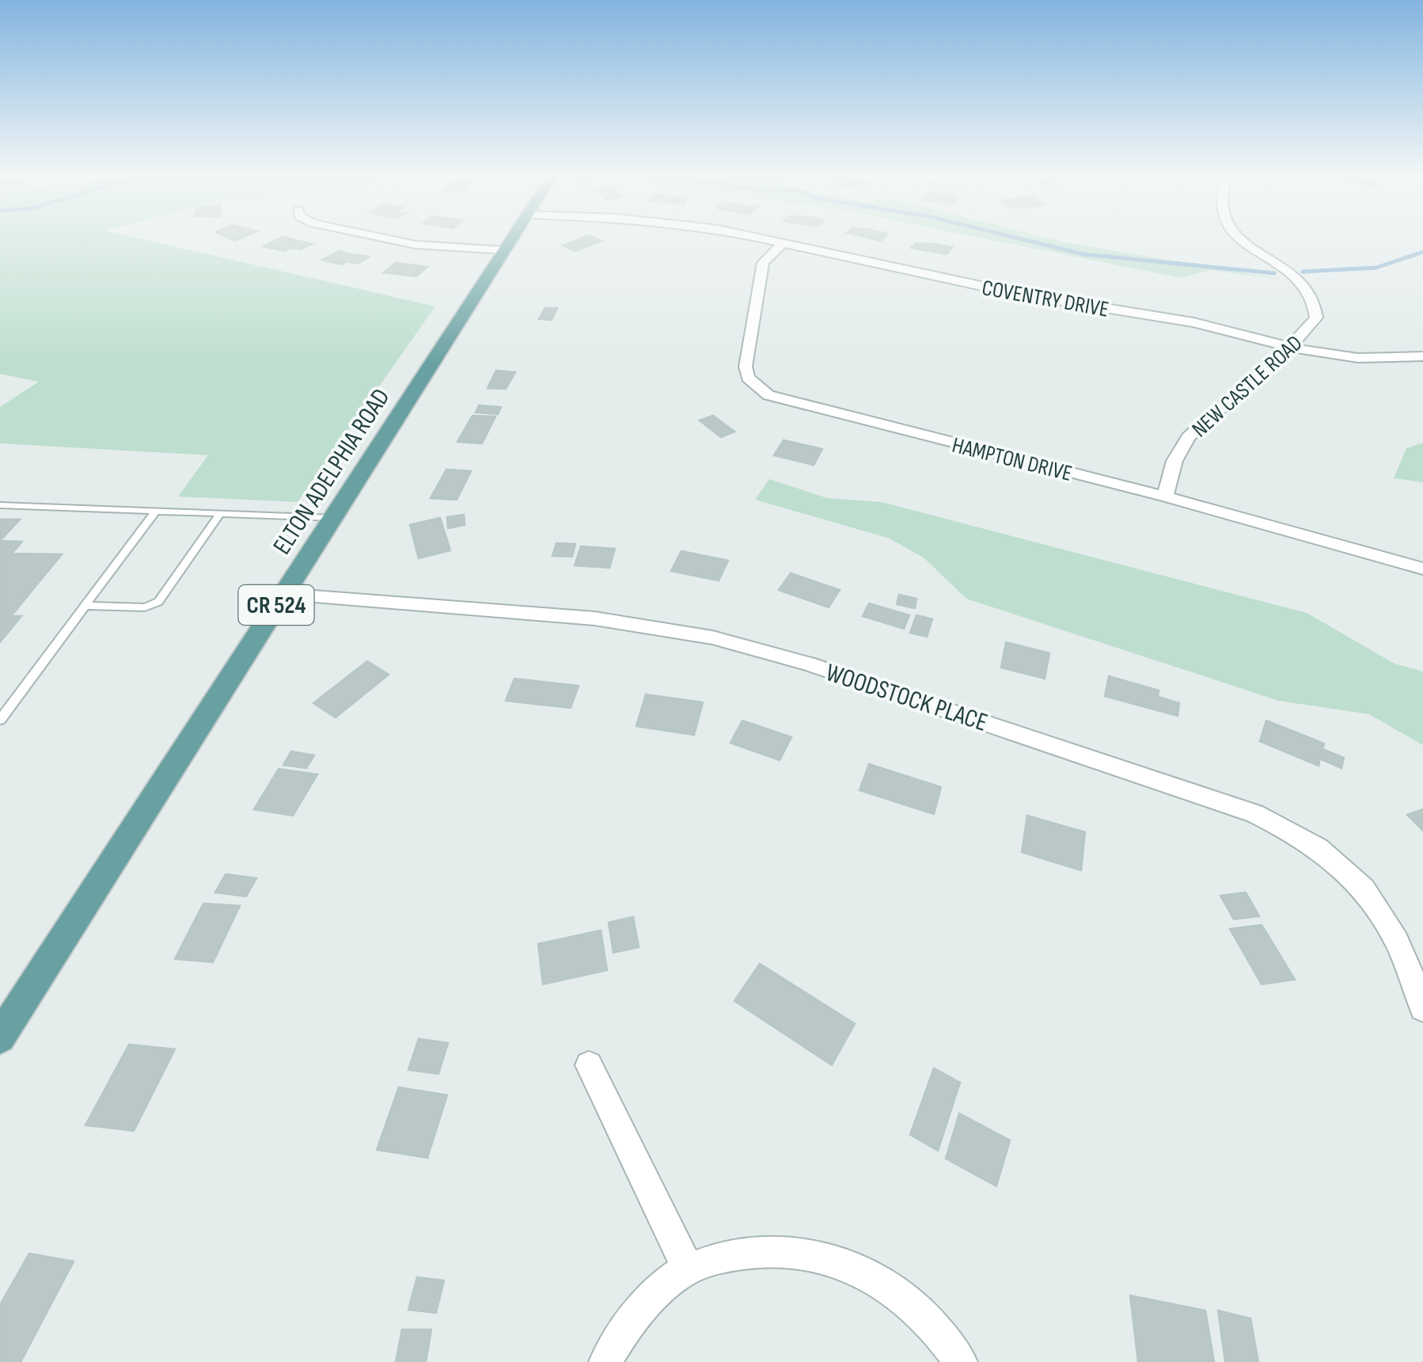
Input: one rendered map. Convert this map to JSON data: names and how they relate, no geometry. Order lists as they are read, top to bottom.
{
  "streets": {
    "main road": ["ELTON ADELPHIA ROAD", "CR 524"],
    "street": [
      "COVENTRY DRIVE",
      "NEW CASTLE ROAD",
      "HAMPTON DRIVE",
      "WOODSTOCK PLACE"
    ]
  },
  "crossings": [
    ["COVENTRY DRIVE", "NEW CASTLE ROAD"],
    ["COVENTRY DRIVE", "HAMPTON DRIVE"],
    ["NEW CASTLE ROAD", "HAMPTON DRIVE"],
    ["ELTON ADELPHIA ROAD", "WOODSTOCK PLACE"]
  ]
}
